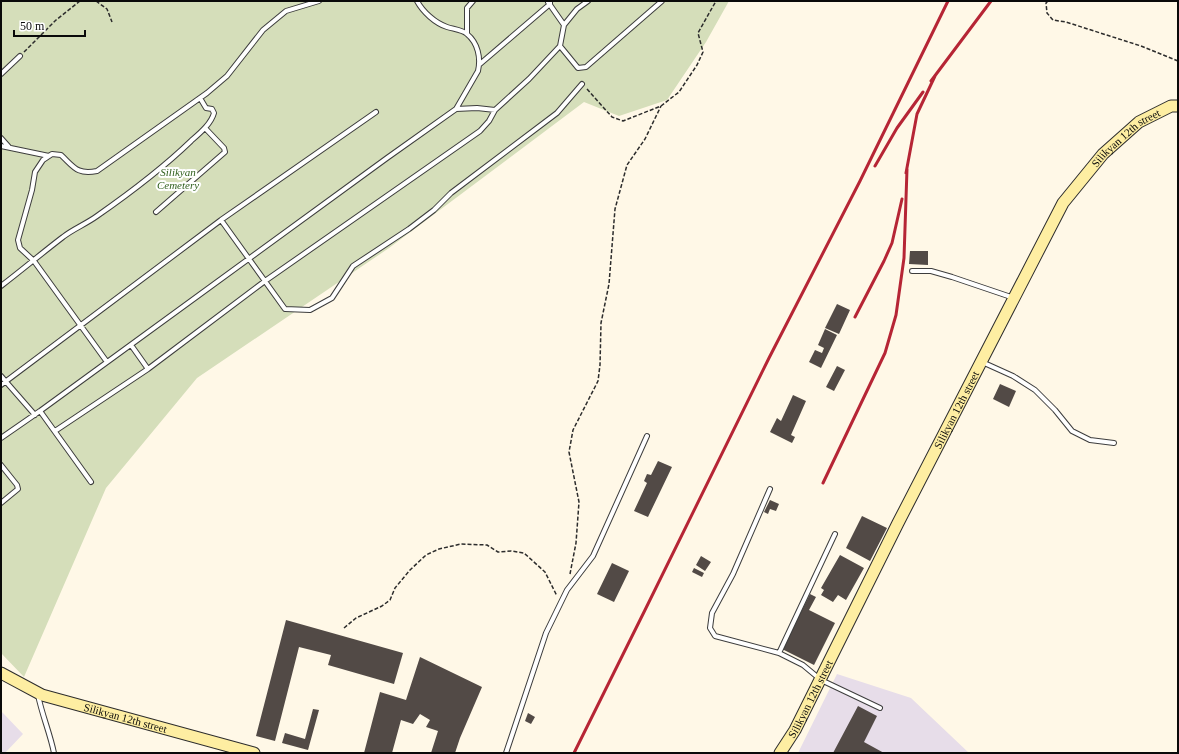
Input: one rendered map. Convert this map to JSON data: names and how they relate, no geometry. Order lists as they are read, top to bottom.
{
  "streets": {
    "main road": ["Silikyan 12th street"]
  },
  "parks": ["Silikyan Cemetery"],
  "scale_bar": "50 m"
}
